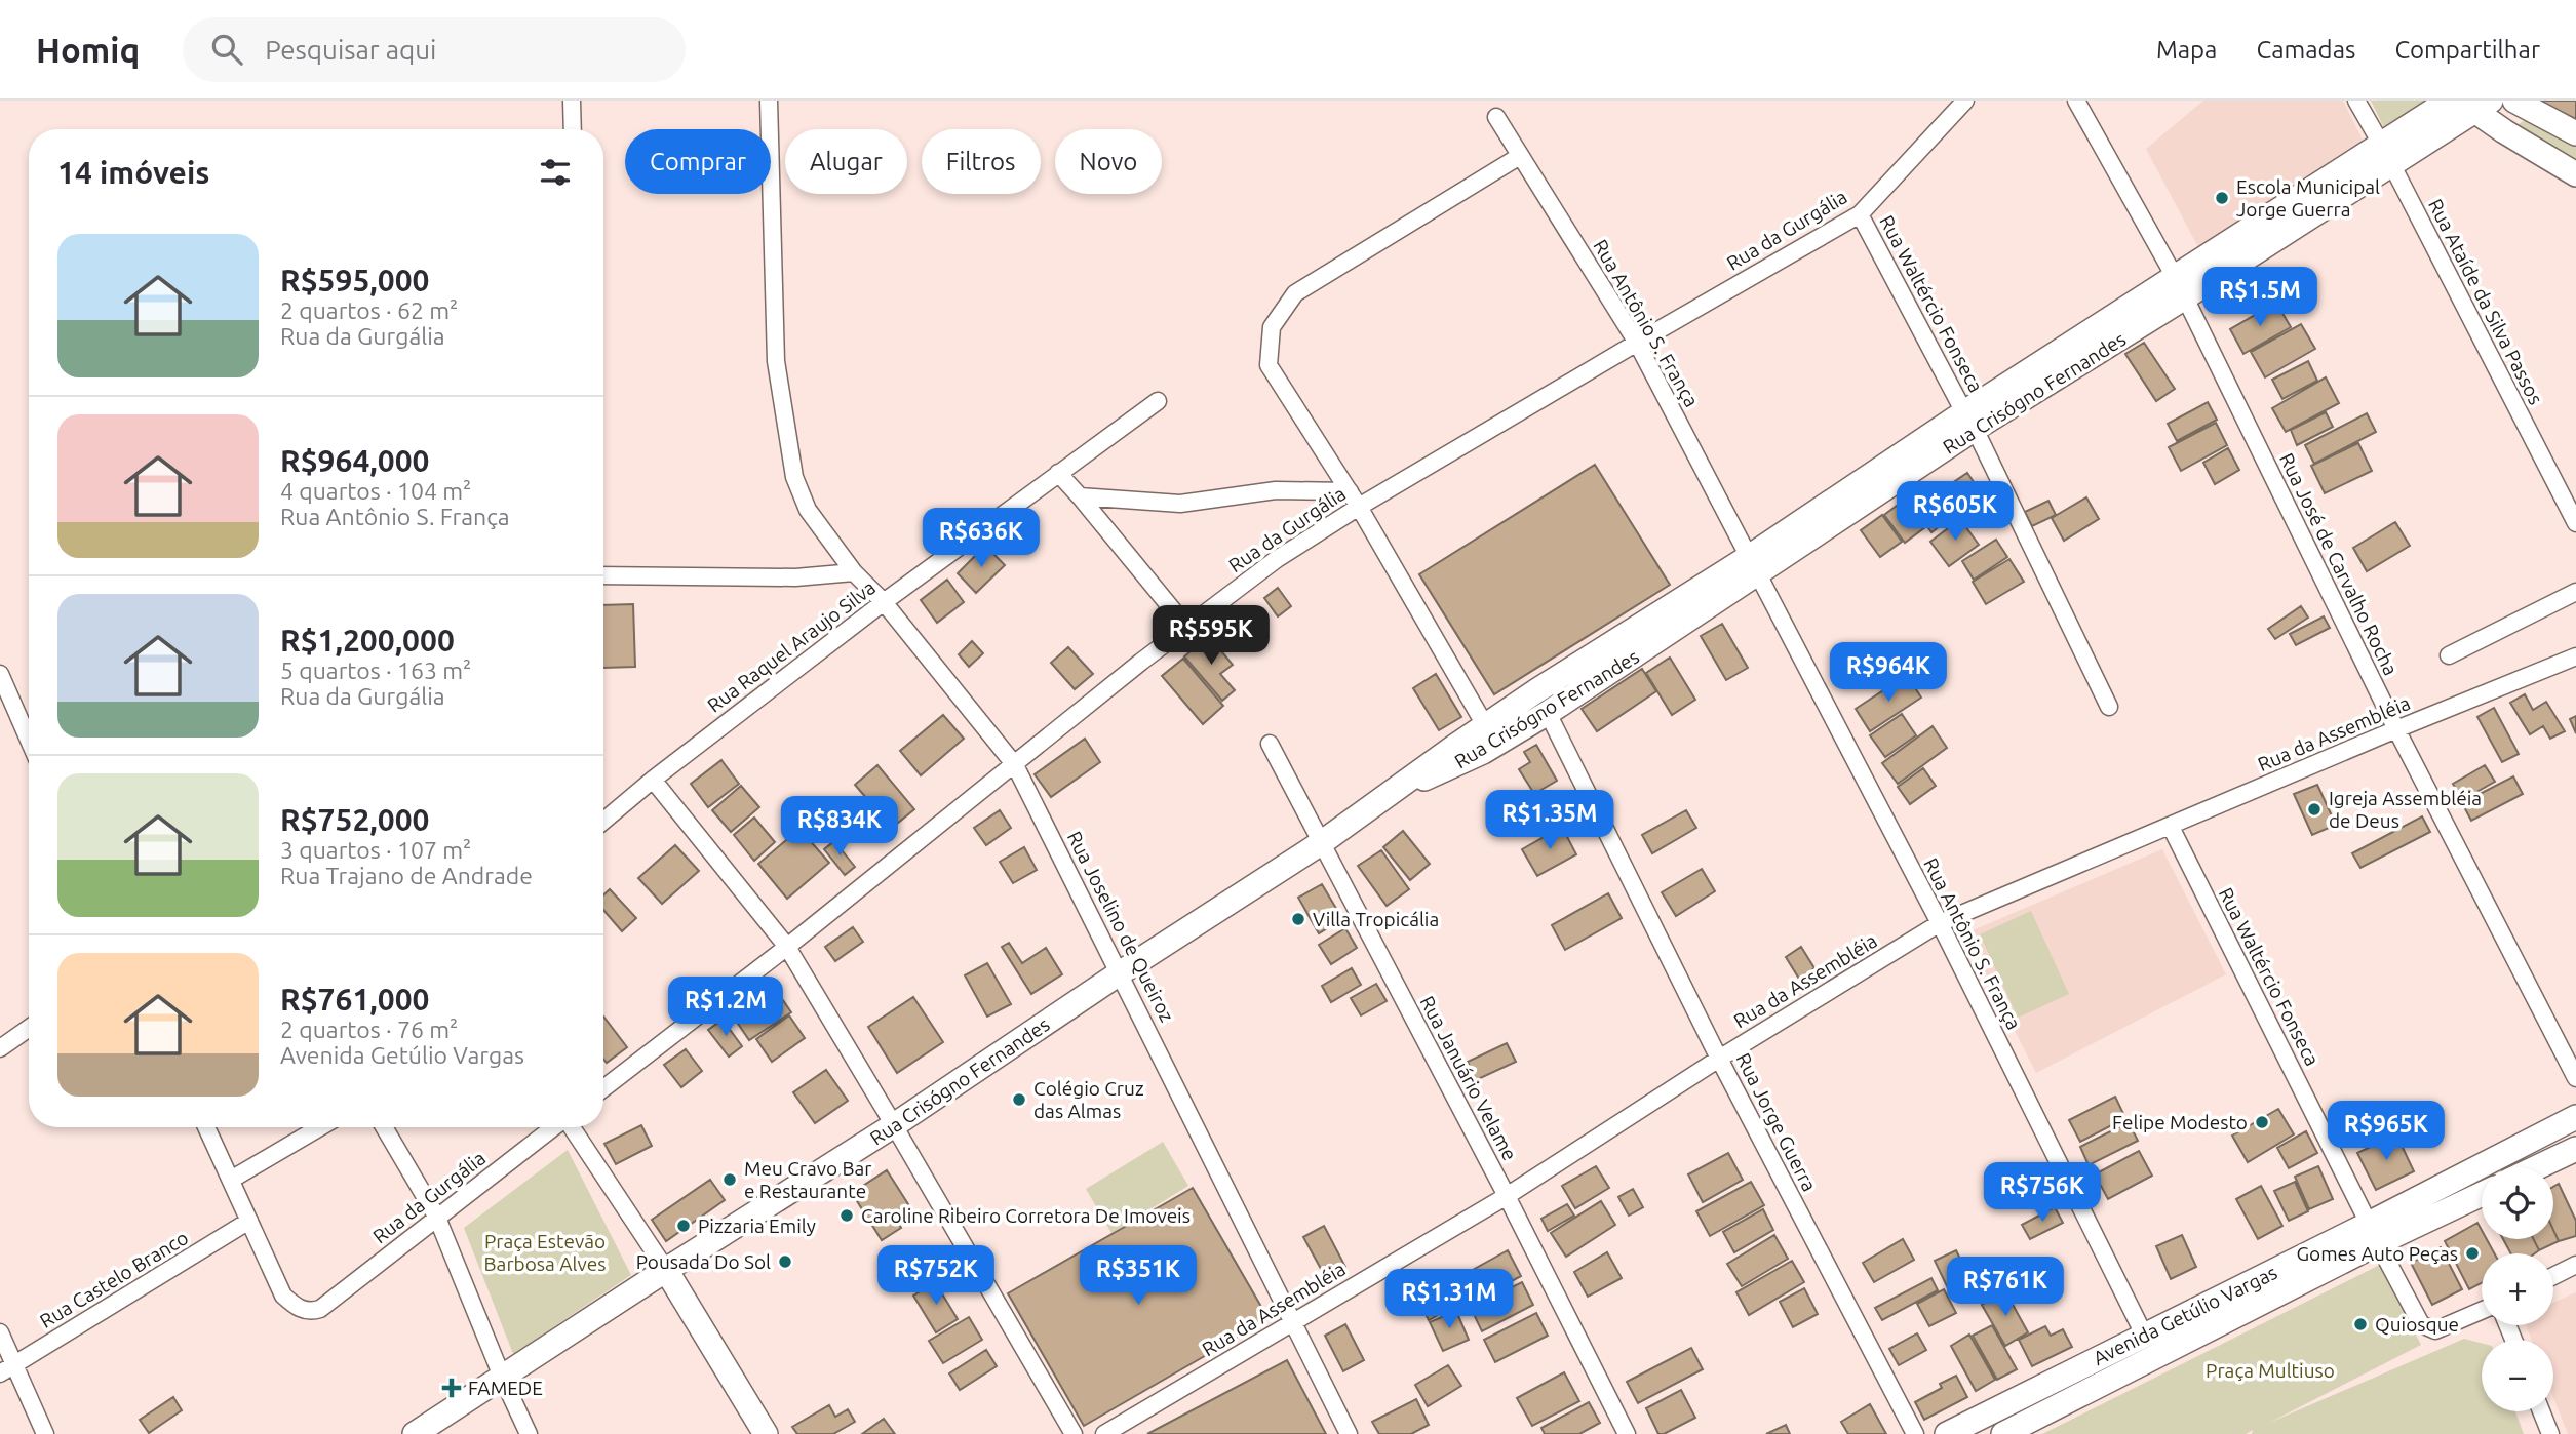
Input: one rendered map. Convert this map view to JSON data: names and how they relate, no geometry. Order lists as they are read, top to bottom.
{
  "streets": {
    "street": [
      "Rua da Gurgália",
      "Rua Ataíde da Silva Passos",
      "Rua Waltércio Fonseca",
      "Rua Antônio S. França",
      "Rua Crisógno Fernandes",
      "Rua José de Carvalho Rocha",
      "Rua Raquel Araujo Silva",
      "Rua da Assembléia",
      "Rua Joselino de Queiroz",
      "Rua Januário Velame",
      "Rua Jorge Guerra",
      "Rua Castelo Branco",
      "Avenida Getúlio Vargas"
    ]
  },
  "crossings": [
    ["Rua da Gurgália", "Rua Waltércio Fonseca"],
    ["Rua da Gurgália", "Rua Antônio S. França"],
    ["Rua da Gurgália", "Rua Joselino de Queiroz"],
    ["Rua da Gurgália", "Rua Castelo Branco"],
    ["Rua Ataíde da Silva Passos", "Rua Crisógno Fernandes"],
    ["Rua Waltércio Fonseca", "Rua Crisógno Fernandes"],
    ["Rua Waltércio Fonseca", "Rua da Assembléia"],
    ["Rua Waltércio Fonseca", "Avenida Getúlio Vargas"],
    ["Rua Antônio S. França", "Rua Crisógno Fernandes"],
    ["Rua Antônio S. França", "Rua da Assembléia"],
    ["Rua Antônio S. França", "Avenida Getúlio Vargas"],
    ["Rua Crisógno Fernandes", "Rua José de Carvalho Rocha"],
    ["Rua Crisógno Fernandes", "Rua Joselino de Queiroz"],
    ["Rua Crisógno Fernandes", "Rua Januário Velame"],
    ["Rua Crisógno Fernandes", "Rua Jorge Guerra"],
    ["Rua José de Carvalho Rocha", "Rua da Assembléia"],
    ["Rua Raquel Araujo Silva", "Rua Joselino de Queiroz"],
    ["Rua da Assembléia", "Rua Joselino de Queiroz"],
    ["Rua da Assembléia", "Rua Januário Velame"],
    ["Rua da Assembléia", "Rua Jorge Guerra"]
  ],
  "parks": ["Praça Estevão Barbosa Alves", "Praça Multiuso"],
  "places": {
    "other": [
      "Escola Municipal Jorge Guerra",
      "Igreja Assembléia de Deus",
      "Villa Tropicália",
      "Colégio Cruz das Almas",
      "Felipe Modesto",
      "Meu Cravo Bar e Restaurante",
      "Caroline Ribeiro Corretora De Imoveis",
      "Pizzaria Emily",
      "Gomes Auto Peças",
      "Pousada Do Sol",
      "Quiosque"
    ],
    "health": ["FAMEDE"]
  },
  "page": {
    "header": "Homiq",
    "search": "Pesquisar aqui",
    "nav": ["Mapa", "Camadas", "Compartilhar"],
    "chip": [
      "Comprar",
      "Alugar",
      "Filtros",
      "Novo"
    ],
    "heading": "14 imóveis",
    "list": [
      {
        "name": "R$595,000",
        "note": "2 quartos · 62 m² · Rua da Gurgália"
      },
      {
        "name": "R$964,000",
        "note": "4 quartos · 104 m² · Rua Antônio S. França"
      },
      {
        "name": "R$1,200,000",
        "note": "5 quartos · 163 m² · Rua da Gurgália"
      },
      {
        "name": "R$752,000",
        "note": "3 quartos · 107 m² · Rua Trajano de Andrade"
      },
      {
        "name": "R$761,000",
        "note": "2 quartos · 76 m² · Avenida Getúlio Vargas"
      }
    ],
    "price": [
      "R$1.5M",
      "R$605K",
      "R$636K",
      "R$595K",
      "R$964K",
      "R$1.35M",
      "R$834K",
      "R$1.2M",
      "R$965K",
      "R$756K",
      "R$752K",
      "R$351K",
      "R$761K",
      "R$1.31M"
    ],
    "map_buttons": ["+", "−"]
  }
}
